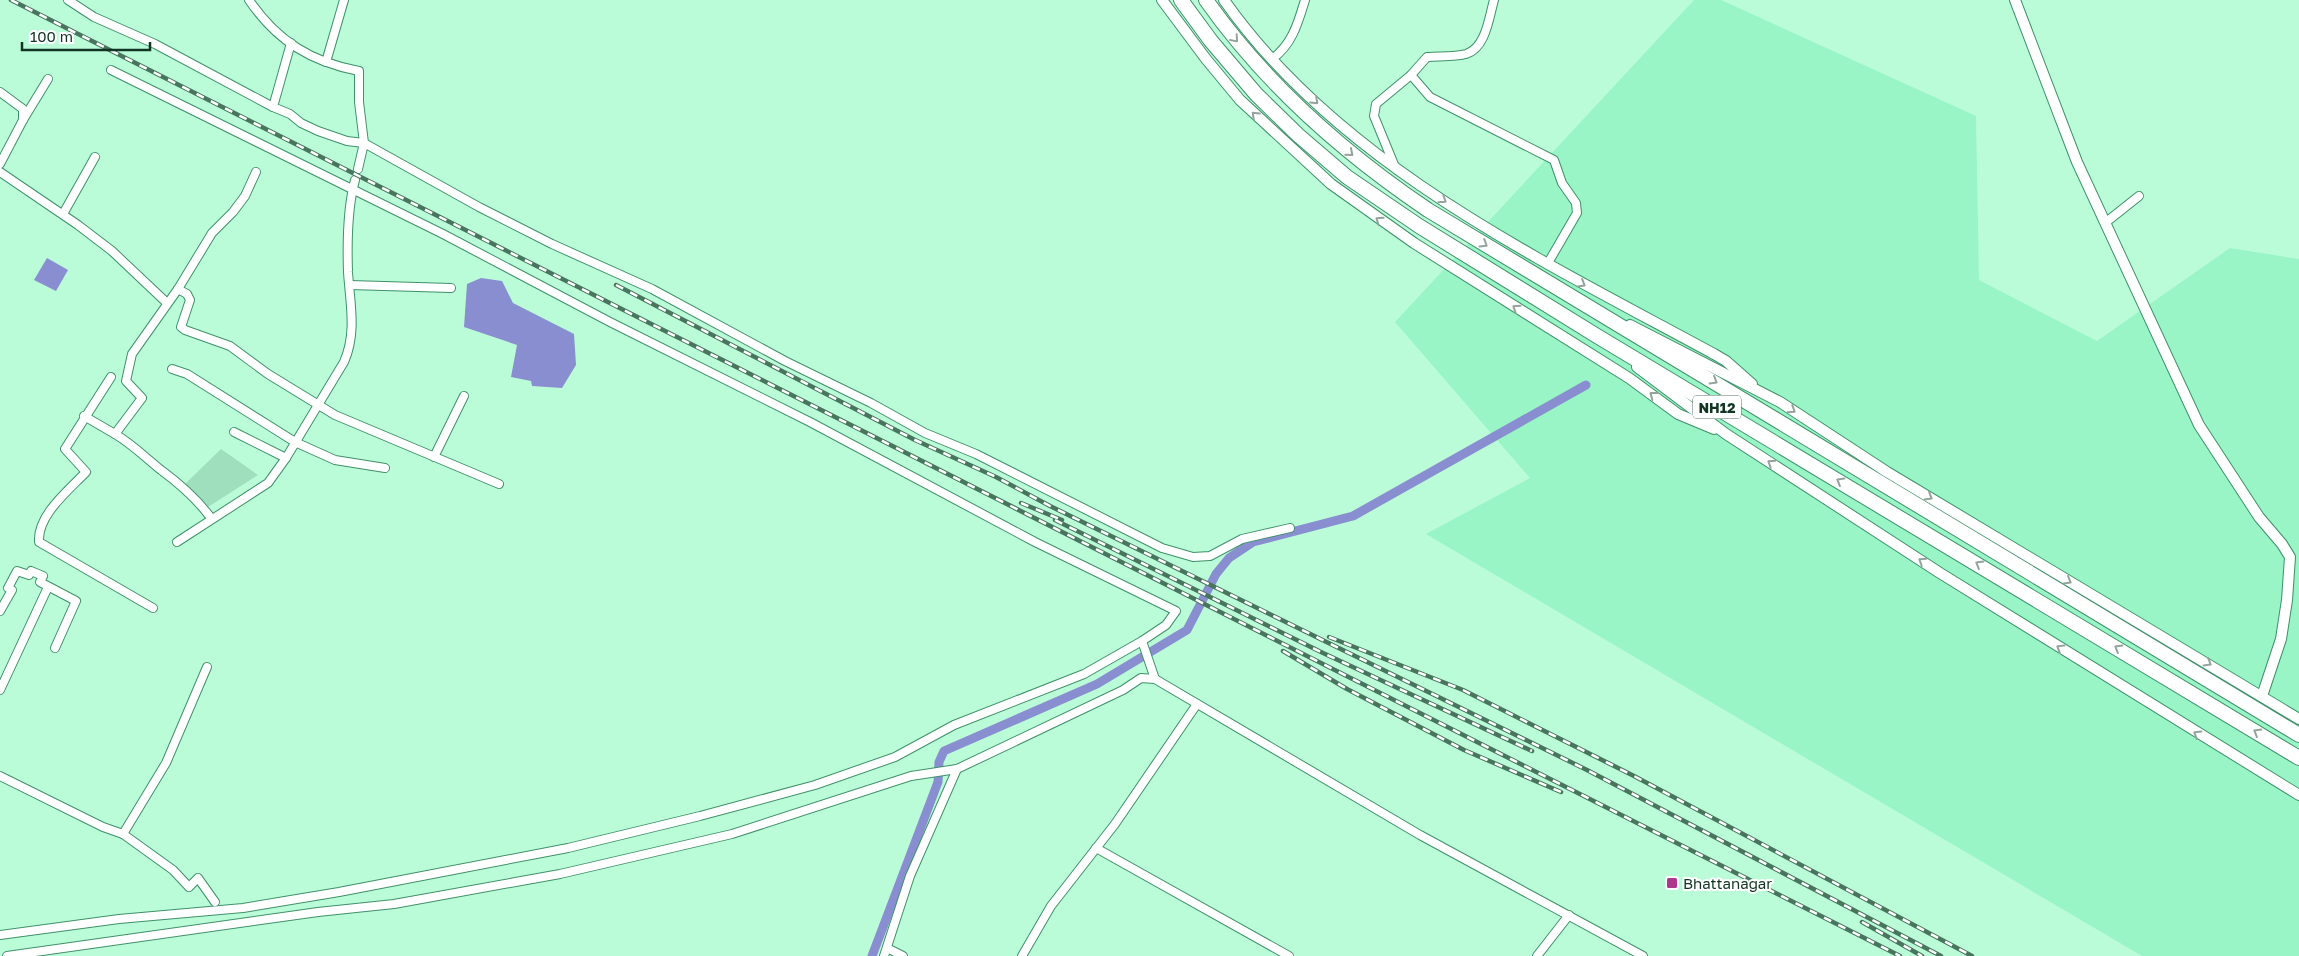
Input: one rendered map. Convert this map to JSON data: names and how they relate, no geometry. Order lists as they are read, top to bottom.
{
  "streets": {
    "highway": ["NH12"]
  },
  "places": {
    "transit": ["Bhattanagar"]
  },
  "scale_bar": "100 m"
}
